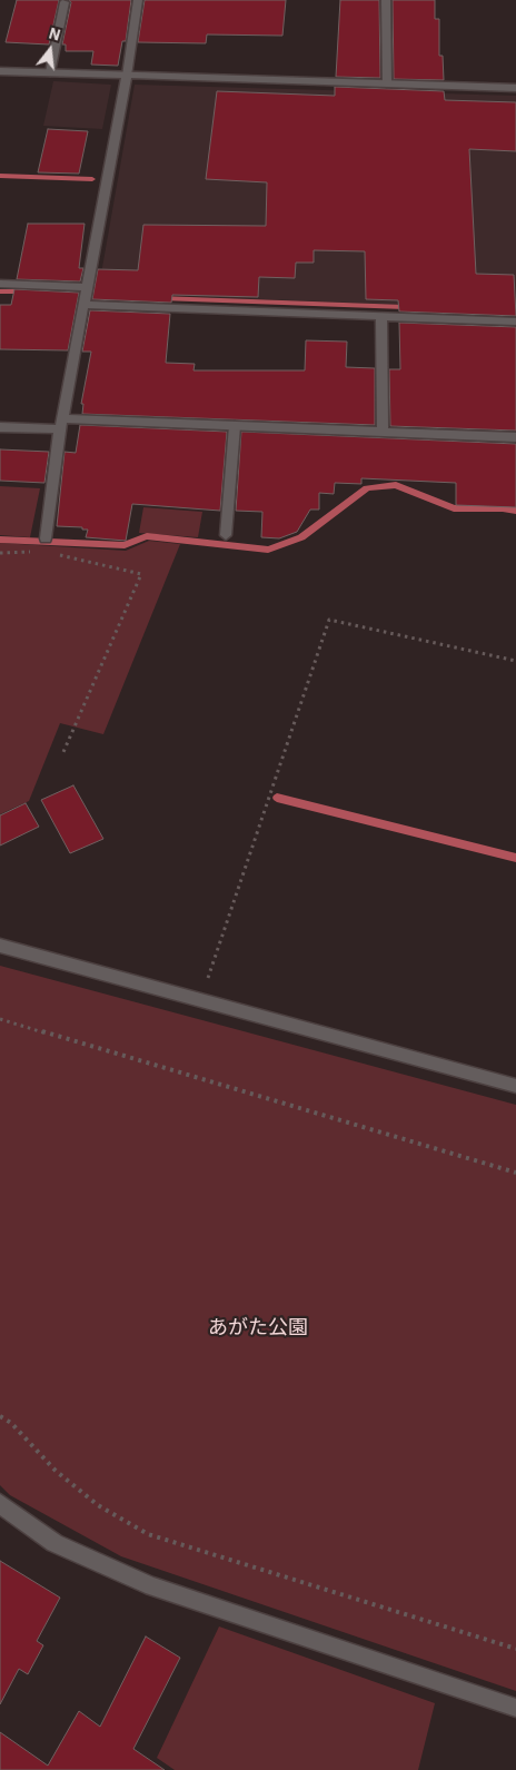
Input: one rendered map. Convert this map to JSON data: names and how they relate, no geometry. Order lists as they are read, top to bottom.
{
  "parks": ["あがた公園"],
  "north": "top"
}
